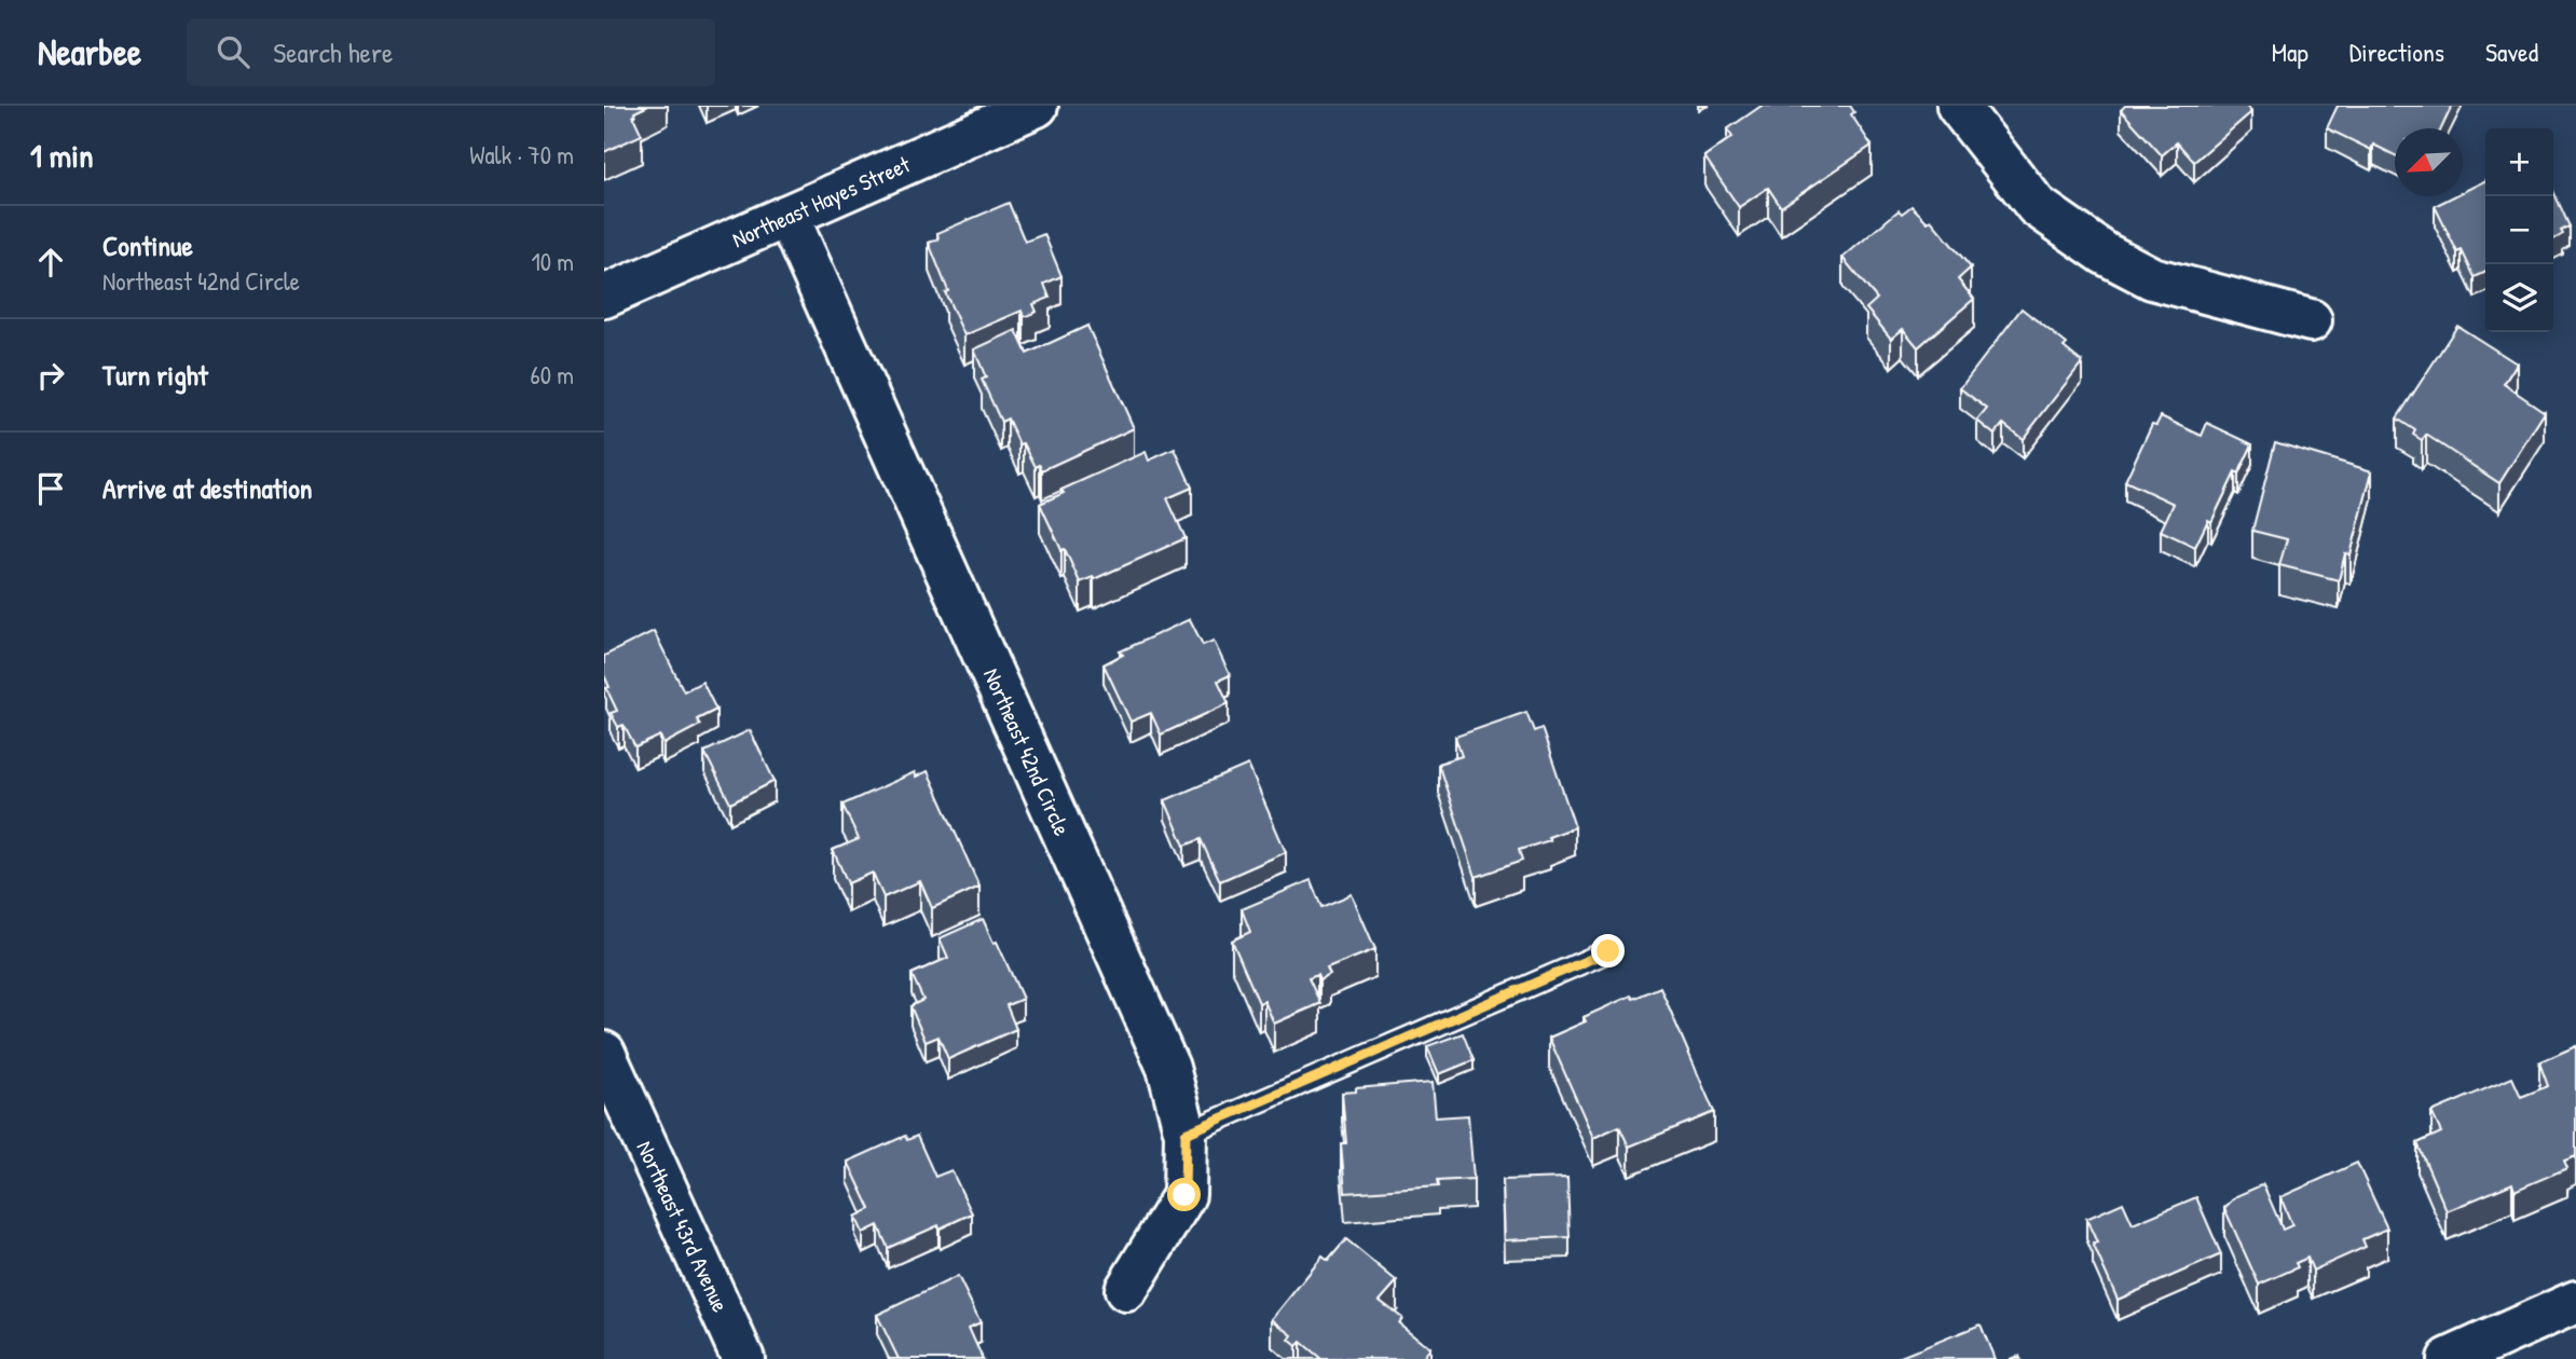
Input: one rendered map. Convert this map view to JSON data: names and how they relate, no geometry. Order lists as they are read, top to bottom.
{
  "streets": {
    "street": ["Northeast Hayes Street", "Northeast 42nd Circle", "Northeast 43rd Avenue"]
  },
  "crossings": [
    ["Northeast Hayes Street", "Northeast 42nd Circle"]
  ],
  "north": "bottom left",
  "page": {
    "header": "Nearbee",
    "search": "Search here",
    "nav": ["Map", "Directions", "Saved"],
    "heading": ["1 min", "Walk · 70 m"],
    "map_buttons": ["+", "−"],
    "list": [
      ["Continue", "Northeast 42nd Circle", "10 m"],
      ["Turn right", "60 m"],
      "Arrive at destination"
    ]
  }
}
